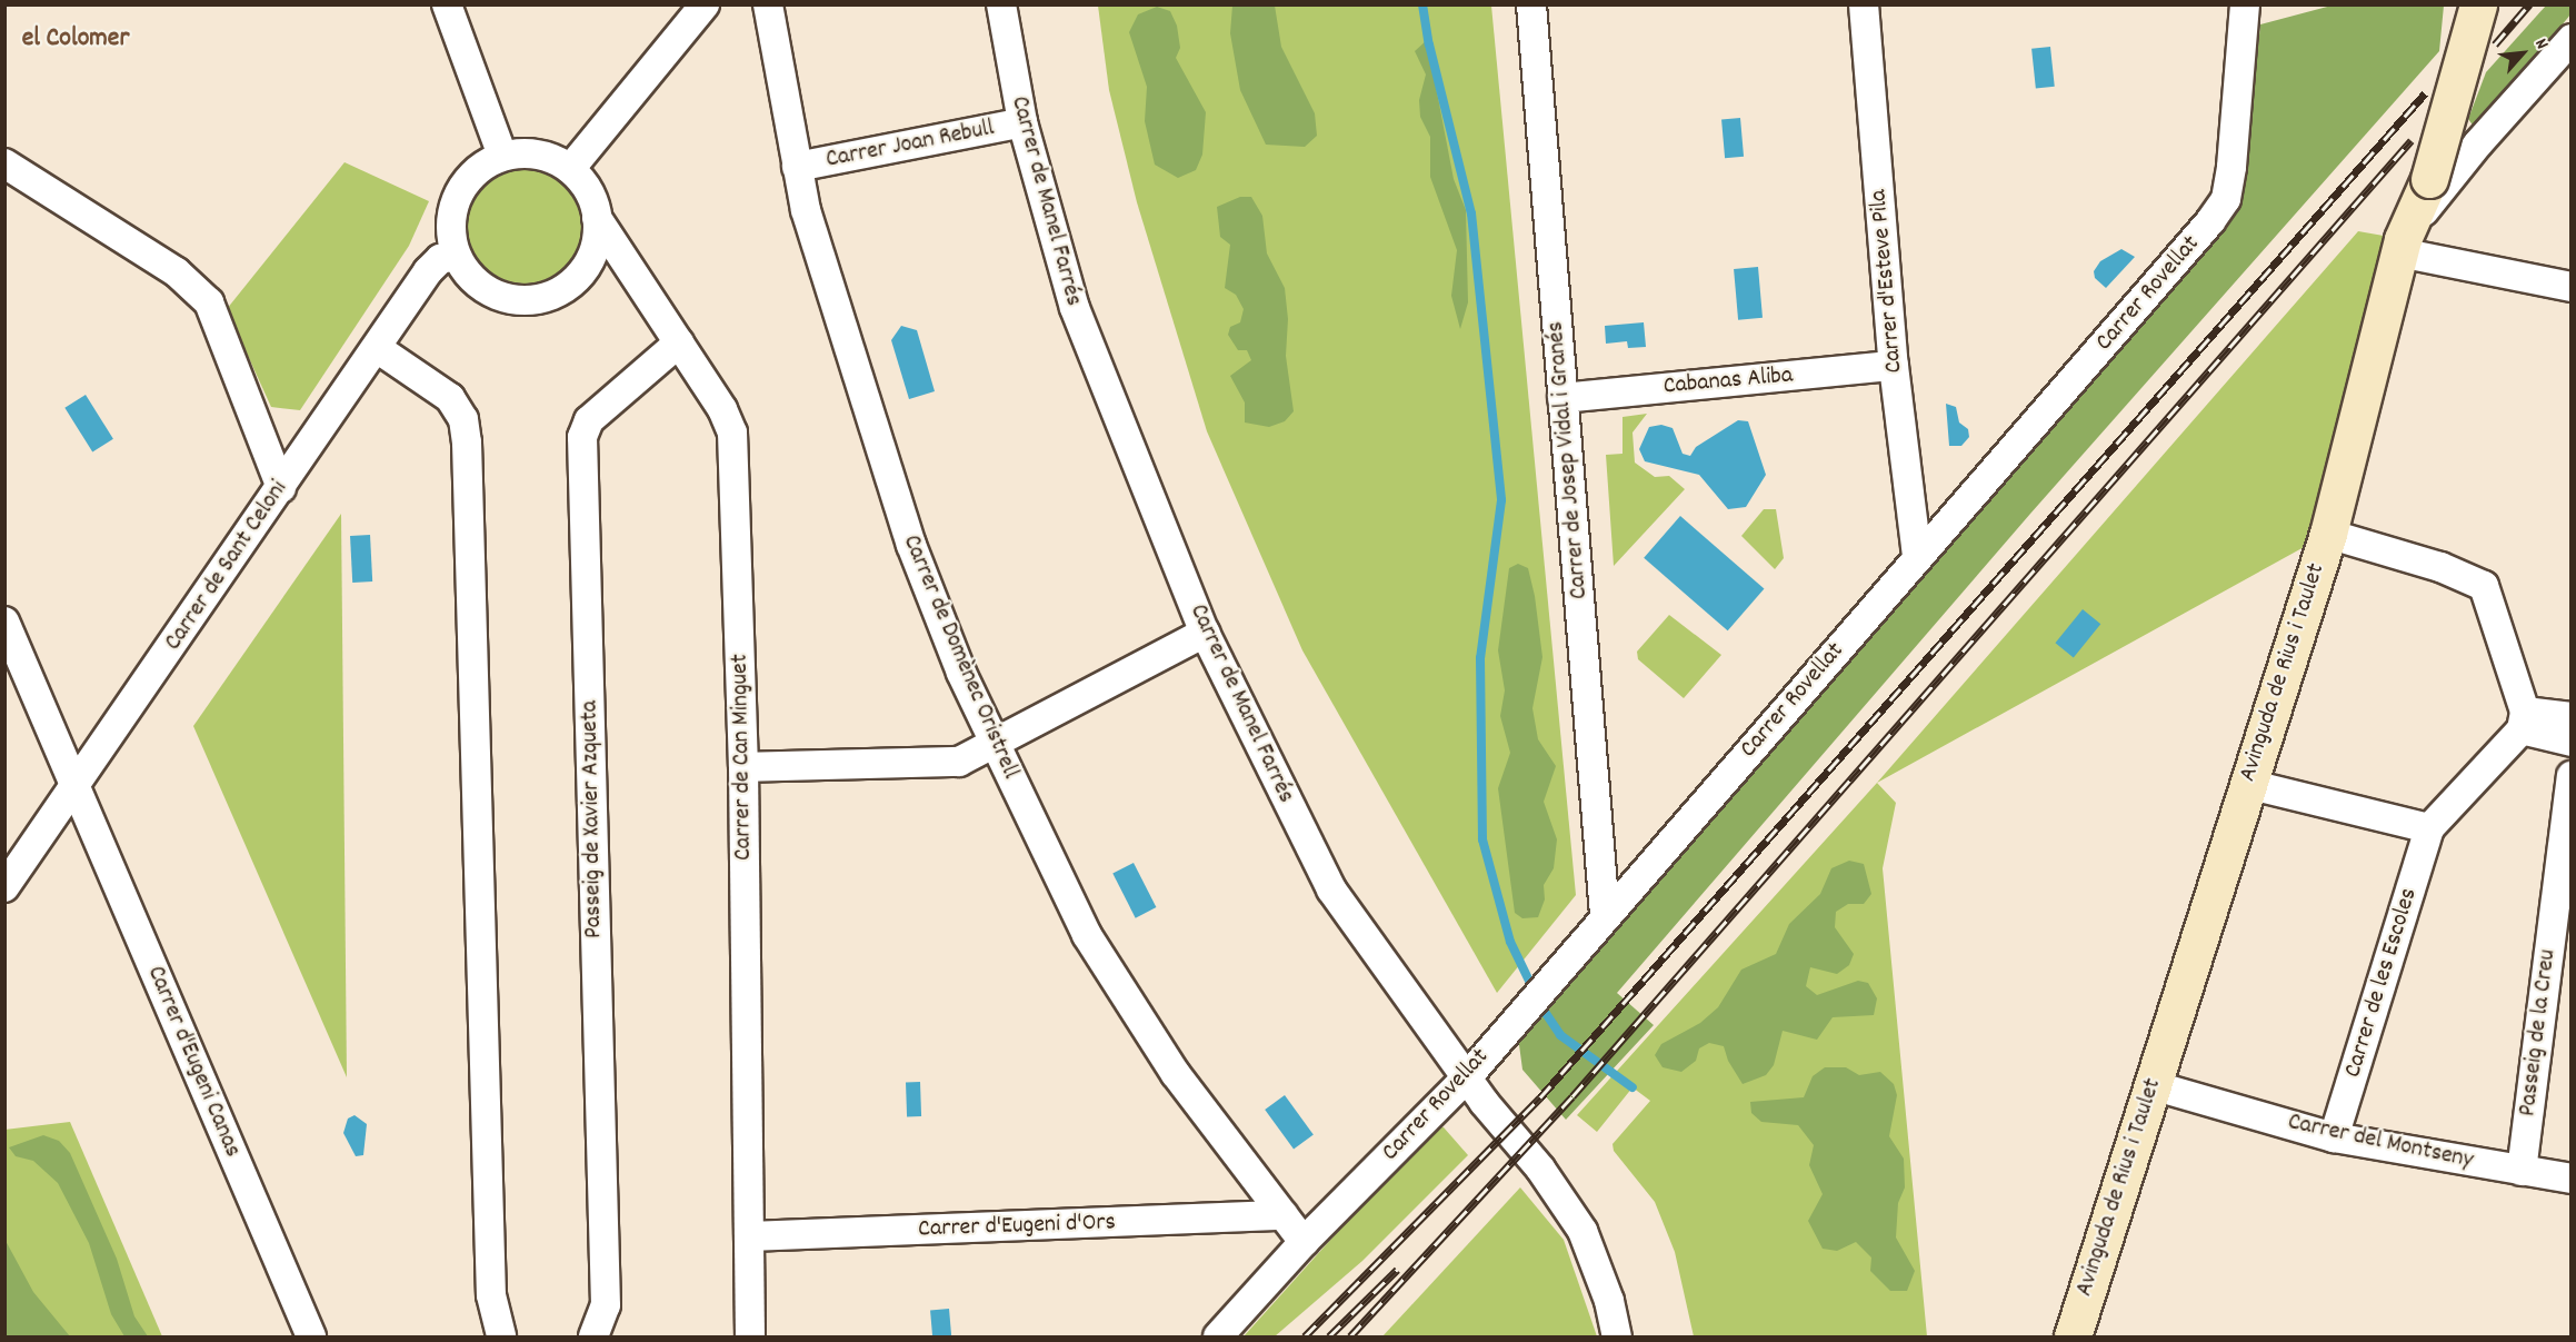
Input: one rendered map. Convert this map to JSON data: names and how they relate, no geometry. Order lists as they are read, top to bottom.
{
  "streets": {
    "street": [
      "Carrer Joan Rebull",
      "Carrer de Manel Farrés",
      "Carrer d'Esteve Pila",
      "Carrer Rovellat",
      "Cabanas Aliba",
      "Carrer de Josep Vidal i Granés",
      "Carrer de Sant Celoni",
      "Carrer de Domènec Oristrell",
      "Avinguda de Rius i Taulet",
      "Carrer de Can Minguet",
      "Passeig de Xavier Azqueta",
      "Carrer de les Escoles",
      "Passeig de la Creu",
      "Carrer d'Eugeni Canas",
      "Carrer del Montseny",
      "Carrer d'Eugeni d'Ors"
    ]
  },
  "crossings": [
    ["Carrer Joan Rebull", "Carrer de Manel Farrés"],
    ["Carrer Joan Rebull", "Carrer de Domènec Oristrell"],
    ["Carrer de Manel Farrés", "Carrer Rovellat"],
    ["Carrer d'Esteve Pila", "Carrer Rovellat"],
    ["Carrer d'Esteve Pila", "Cabanas Aliba"],
    ["Carrer Rovellat", "Carrer de Josep Vidal i Granés"],
    ["Carrer Rovellat", "Carrer de Domènec Oristrell"],
    ["Cabanas Aliba", "Carrer de Josep Vidal i Granés"],
    ["Carrer de Sant Celoni", "Carrer de Can Minguet"],
    ["Carrer de Sant Celoni", "Carrer d'Eugeni Canas"],
    ["Carrer de Domènec Oristrell", "Carrer d'Eugeni d'Ors"],
    ["Avinguda de Rius i Taulet", "Carrer del Montseny"],
    ["Carrer de Can Minguet", "Passeig de Xavier Azqueta"],
    ["Carrer de Can Minguet", "Carrer d'Eugeni d'Ors"],
    ["Carrer de les Escoles", "Carrer del Montseny"],
    ["Passeig de la Creu", "Carrer del Montseny"]
  ],
  "districts": ["el Colomer"],
  "north": "top right"
}
